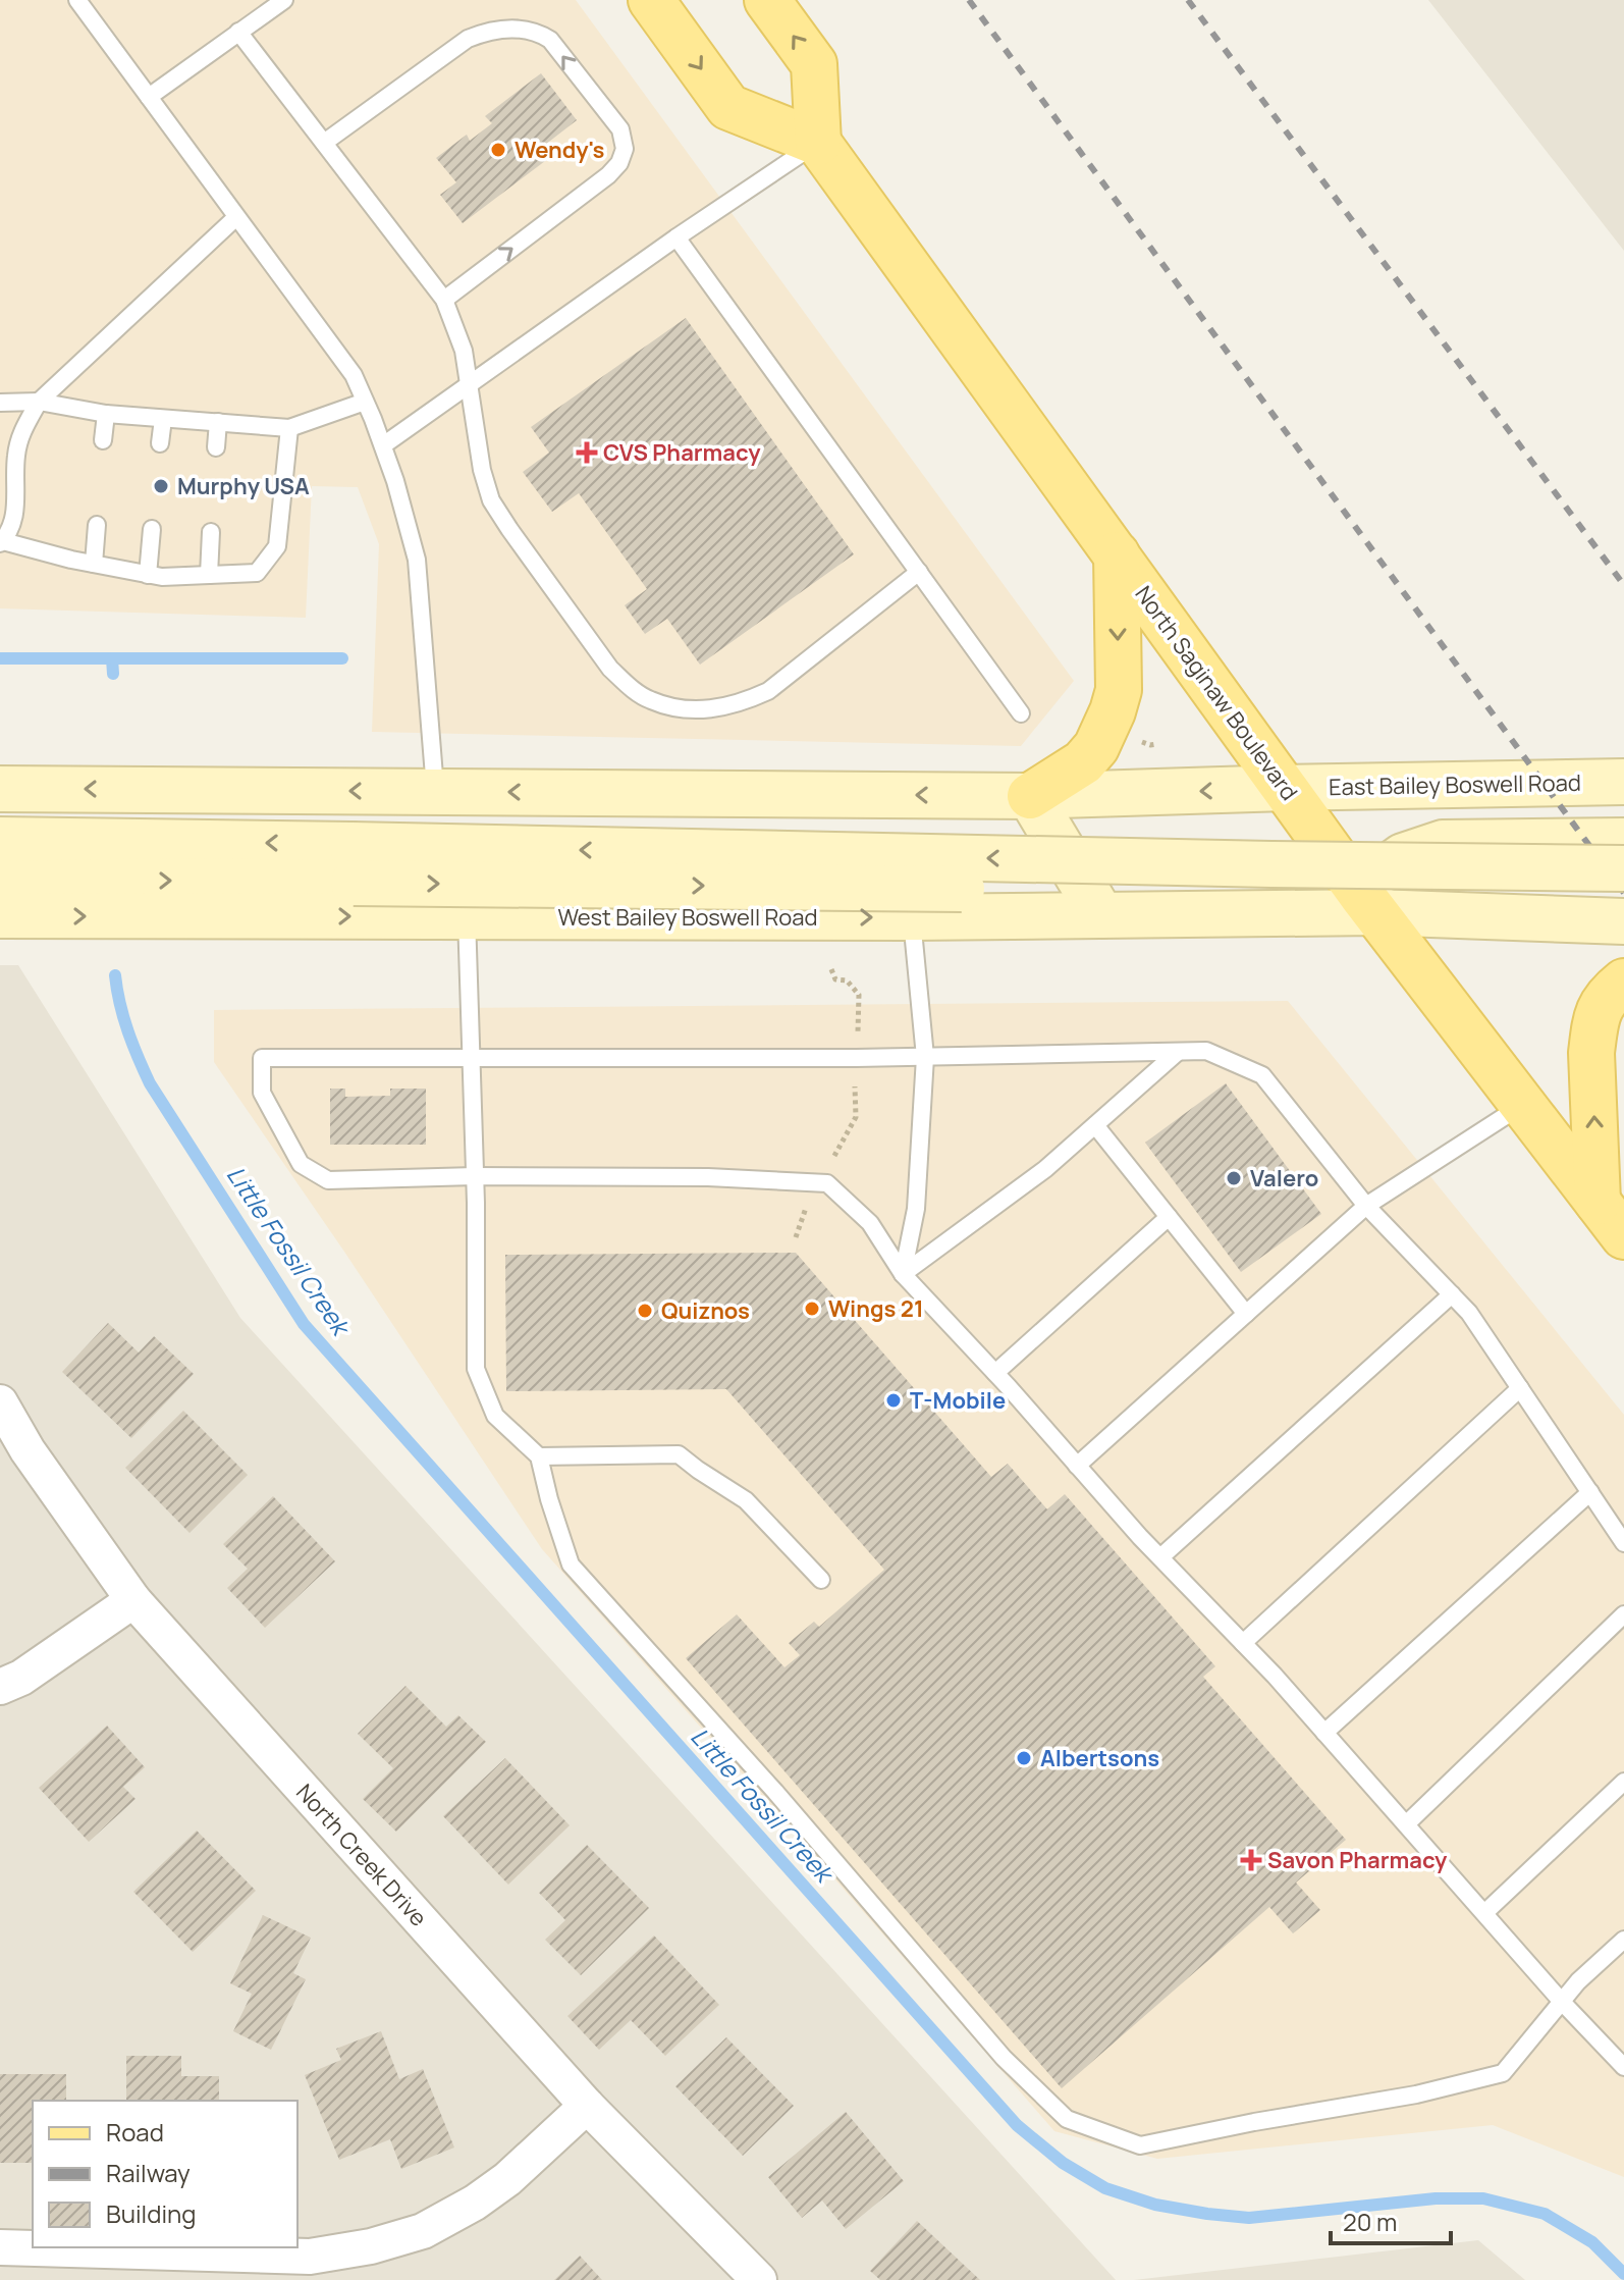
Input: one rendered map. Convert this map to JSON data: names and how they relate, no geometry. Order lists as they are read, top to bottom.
{
  "streets": {
    "main road": ["North Saginaw Boulevard", "East Bailey Boswell Road", "West Bailey Boswell Road"],
    "street": ["North Creek Drive"]
  },
  "crossings": [
    ["North Saginaw Boulevard", "East Bailey Boswell Road"],
    ["North Saginaw Boulevard", "West Bailey Boswell Road"]
  ],
  "water": ["Little Fossil Creek"],
  "places": {
    "other": [
      "Wendy's",
      "Murphy USA",
      "Valero",
      "Wings 21",
      "Quiznos",
      "T-Mobile",
      "Albertsons"
    ],
    "health": ["CVS Pharmacy", "Savon Pharmacy"]
  },
  "legend": ["Road", "Railway", "Building"],
  "scale_bar": "20 m"
}
